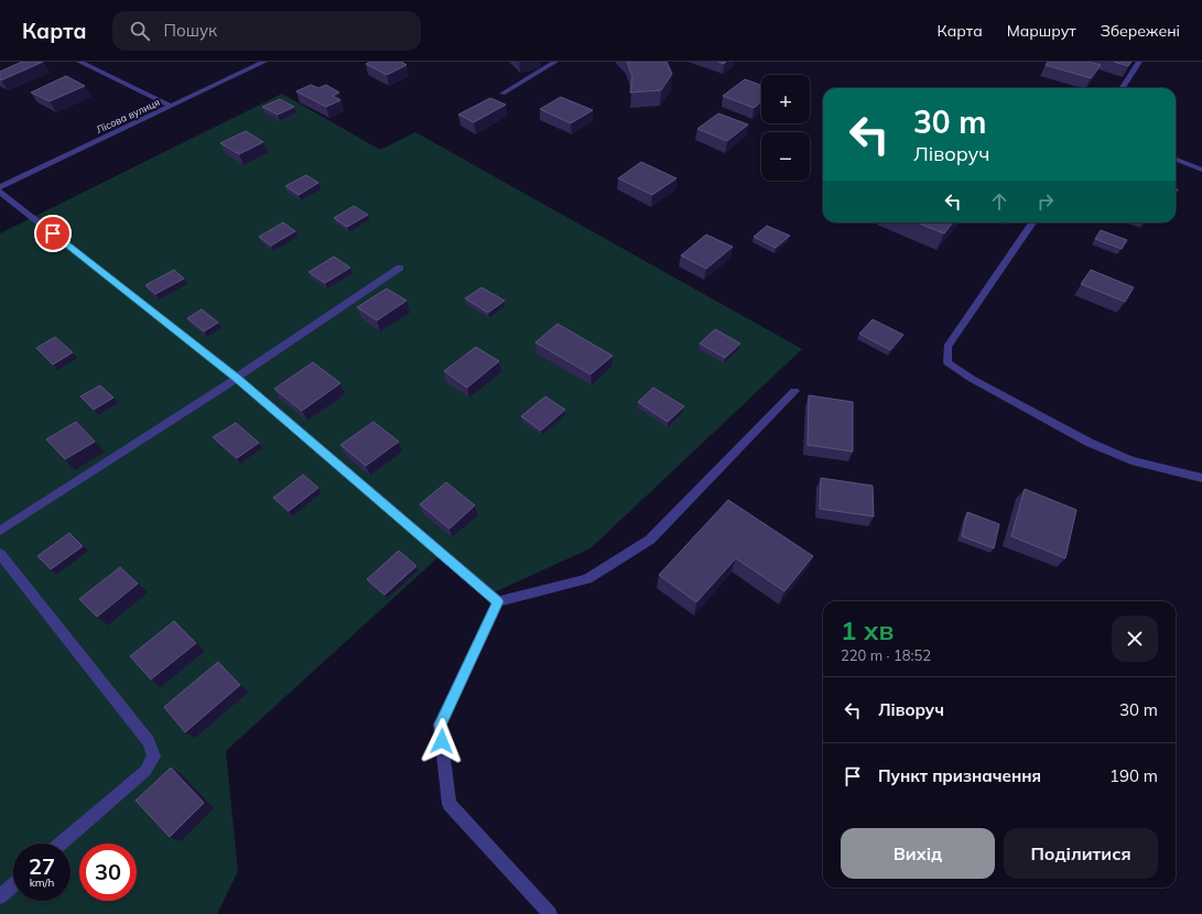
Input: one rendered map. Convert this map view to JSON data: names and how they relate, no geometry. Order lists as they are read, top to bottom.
{
  "streets": {
    "street": ["Лісова вулиця"]
  },
  "page": {
    "header": "Карта",
    "search": "Пошук",
    "nav": ["Карта", "Маршрут", "Збережені"],
    "map_buttons": ["+", "−"],
    "turn": ["30 m", "Ліворуч"],
    "heading": ["1 хв", "220 m · 18:52"],
    "list": [
      {
        "name": "Ліворуч",
        "value": "30 m"
      },
      {
        "name": "Пункт призначення",
        "value": "190 m"
      }
    ],
    "buttons": ["Вихід", "Поділитися"],
    "speed": "27 km/h",
    "limit": "30"
  }
}
